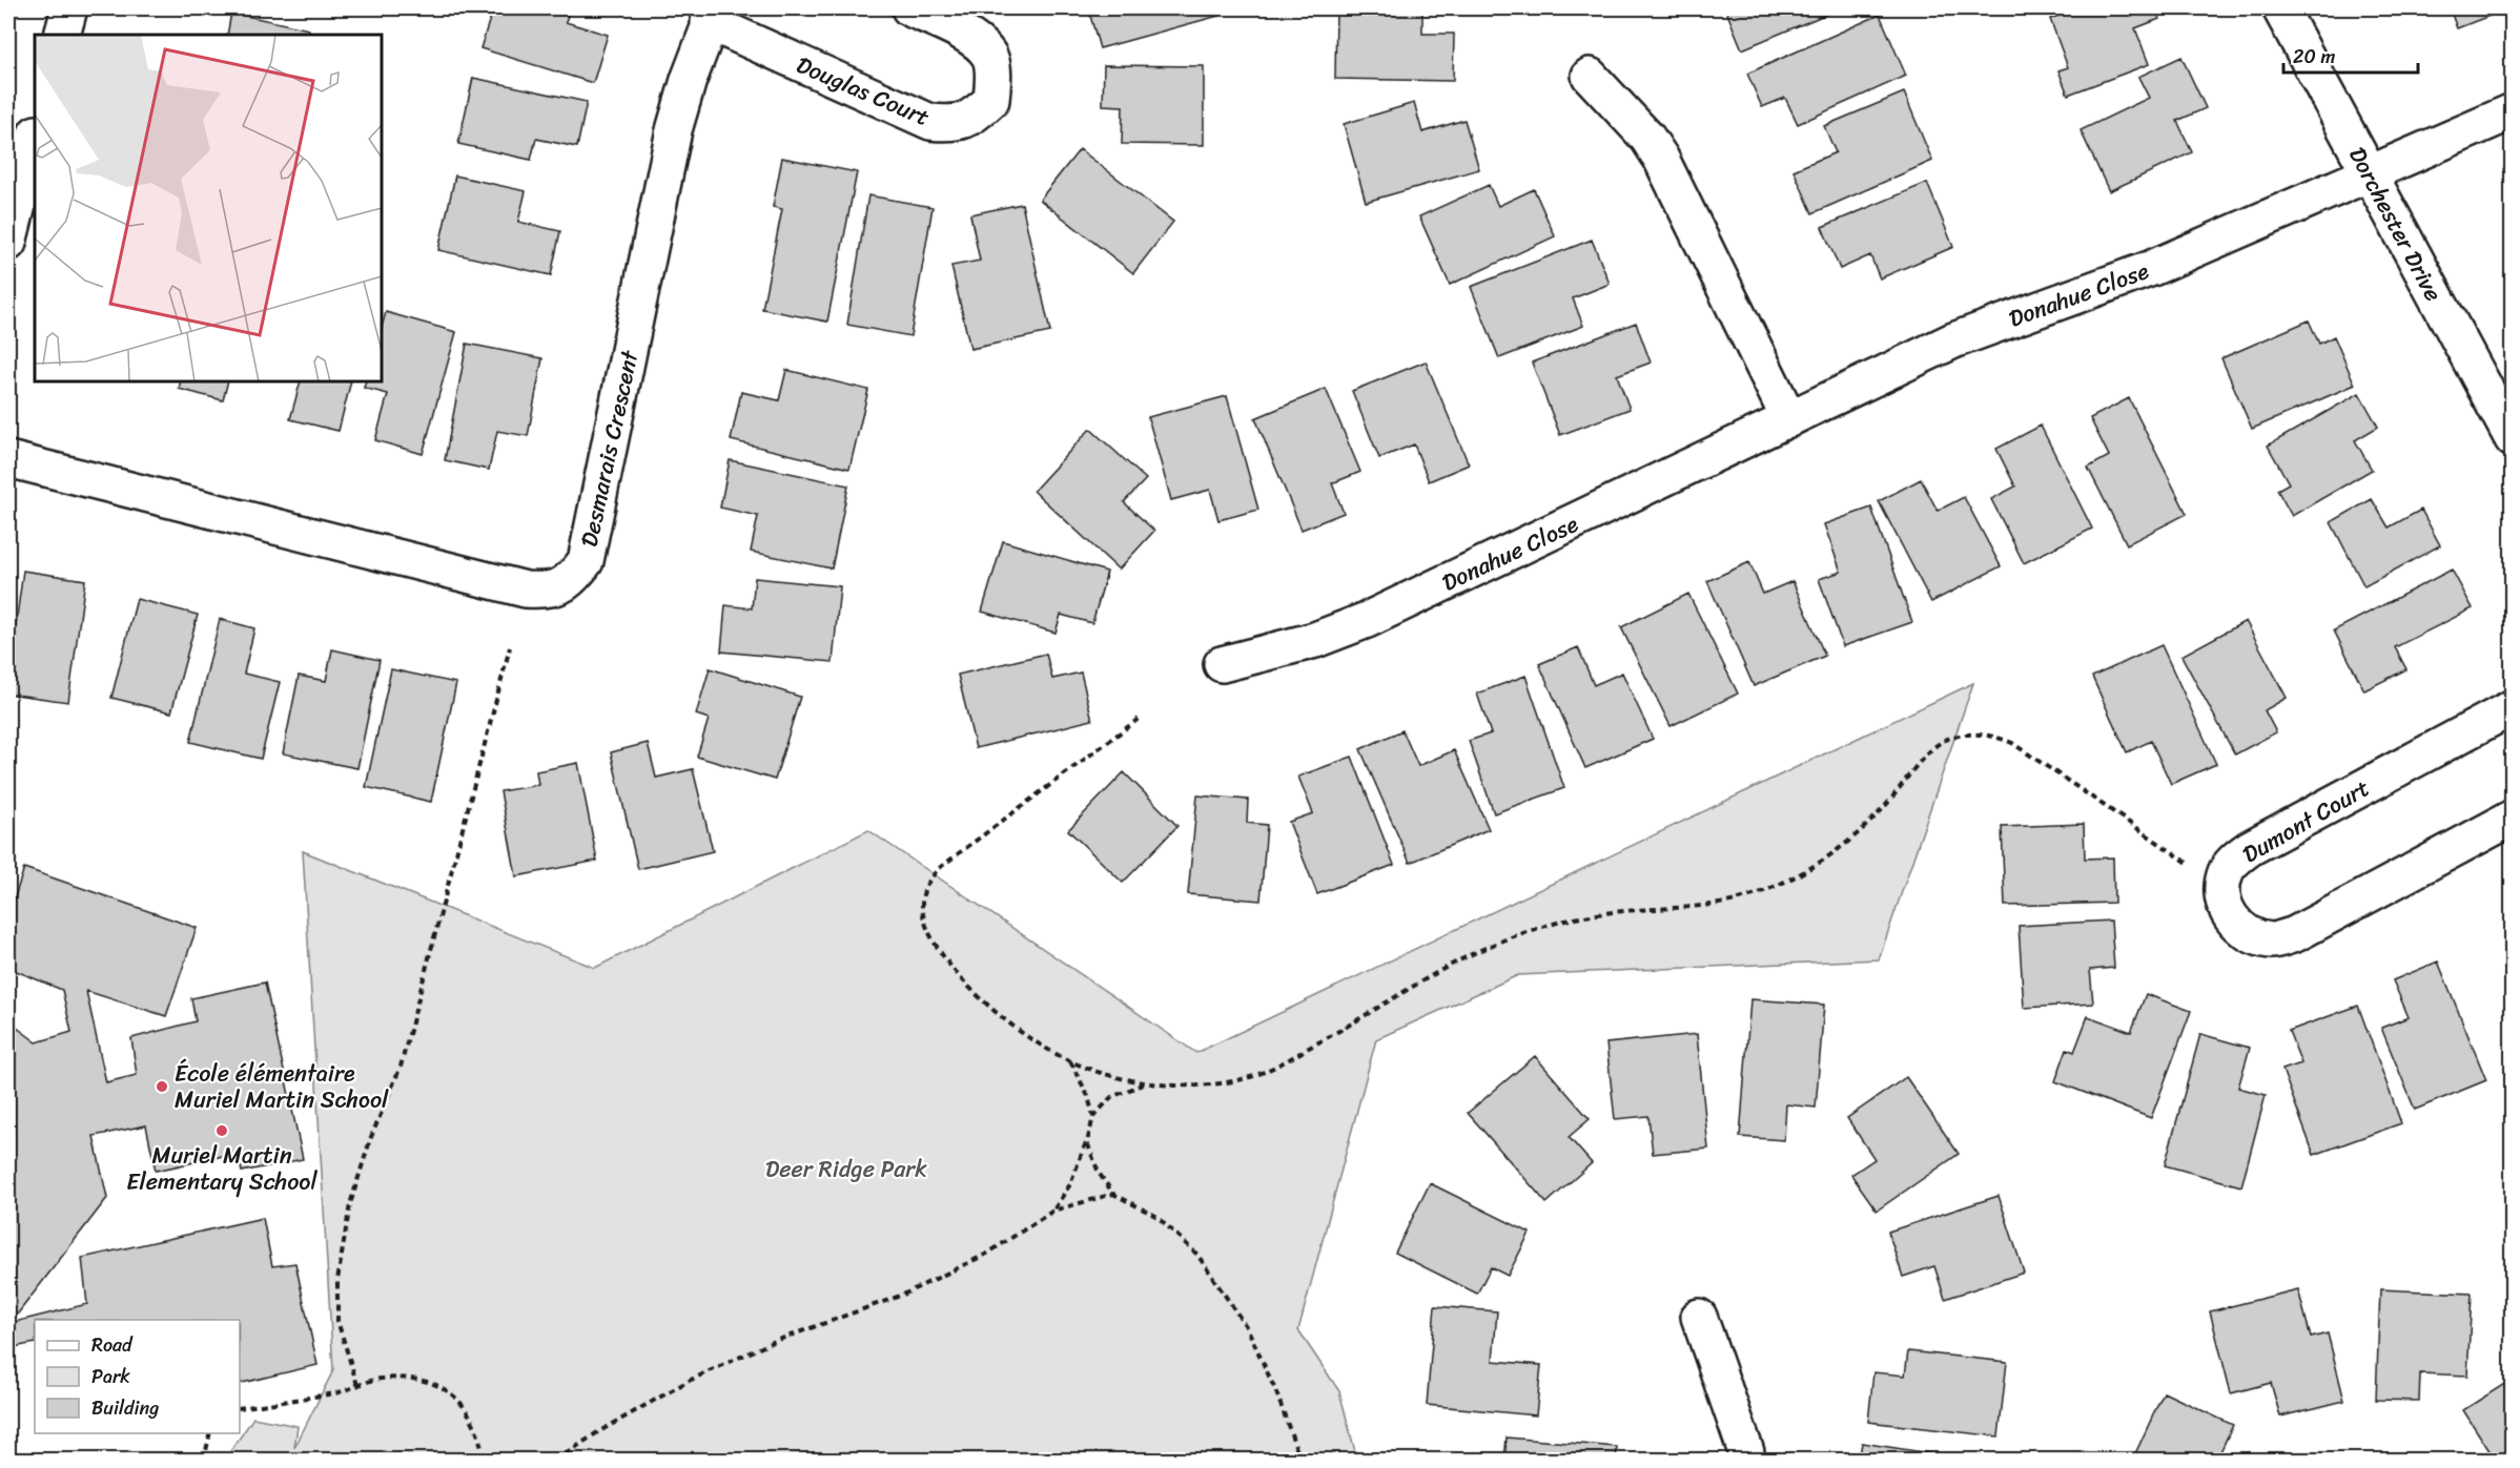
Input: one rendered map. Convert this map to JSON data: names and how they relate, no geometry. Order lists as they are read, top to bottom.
{
  "streets": {
    "street": [
      "Douglas Court",
      "Dorchester Drive",
      "Donahue Close",
      "Desmarais Crescent",
      "Dumont Court"
    ]
  },
  "crossings": [
    ["Douglas Court", "Desmarais Crescent"],
    ["Dorchester Drive", "Donahue Close"]
  ],
  "parks": ["Deer Ridge Park"],
  "places": ["École élémentaire Muriel Martin School", "Muriel Martin Elementary School"],
  "legend": ["Road", "Park", "Building"],
  "scale_bar": "20 m"
}
